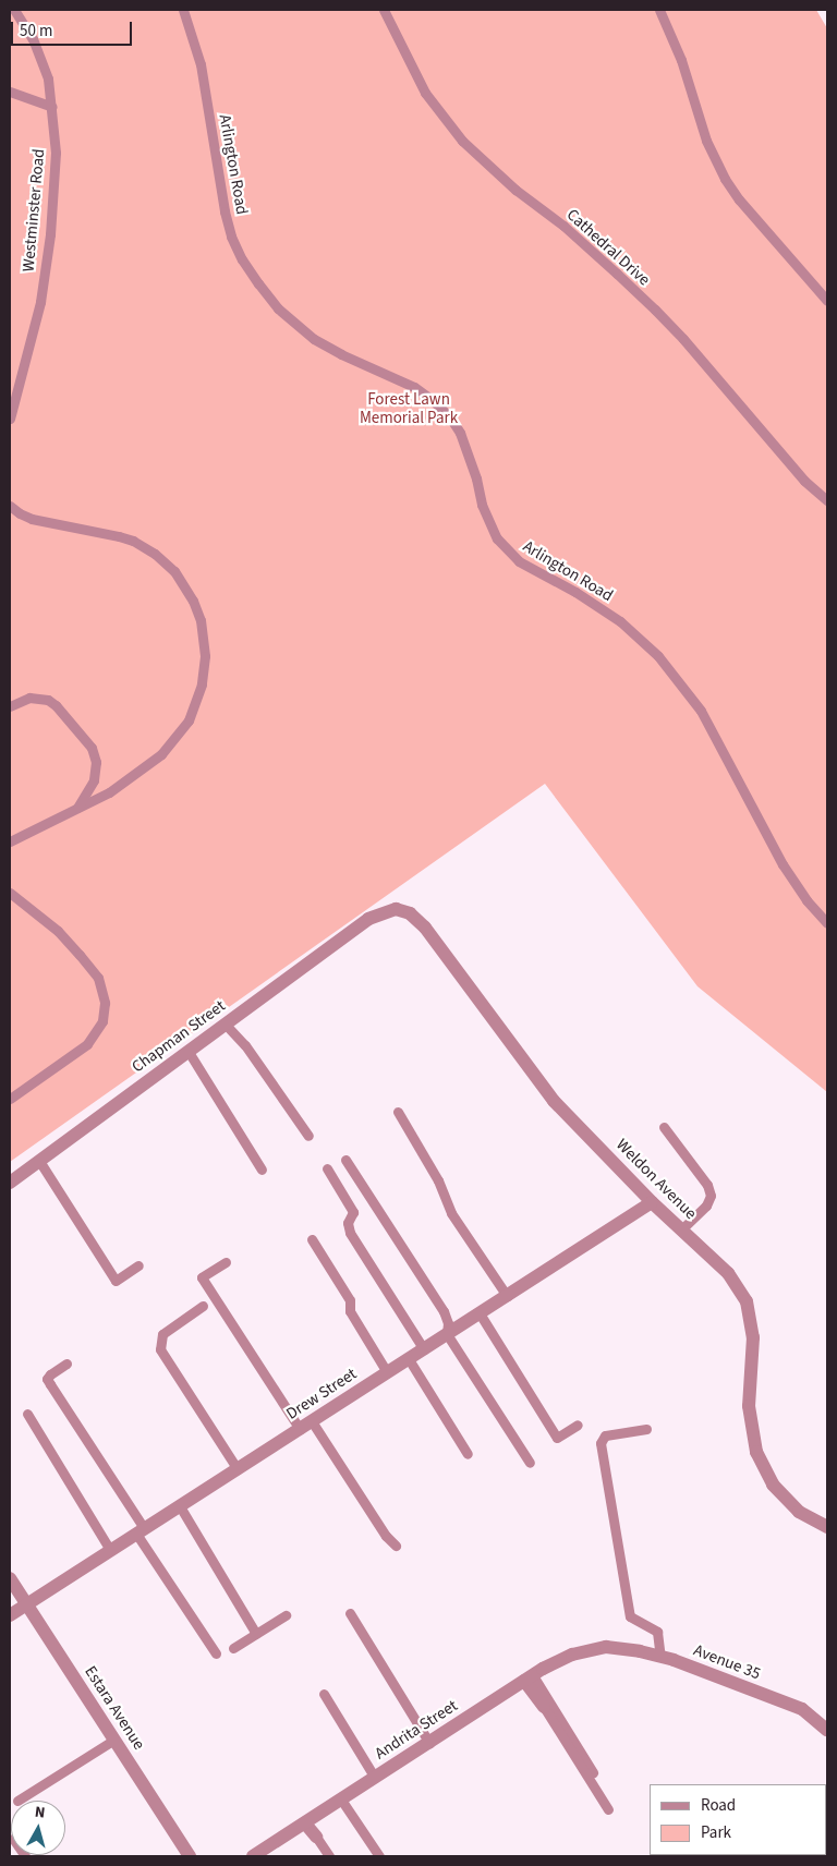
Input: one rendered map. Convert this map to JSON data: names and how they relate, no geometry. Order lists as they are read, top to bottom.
{
  "streets": {
    "street": [
      "Chapman Street",
      "Weldon Avenue",
      "Drew Street",
      "Avenue 35",
      "Estara Avenue",
      "Andrita Street"
    ],
    "lane": ["Arlington Road", "Westminster Road", "Cathedral Drive"]
  },
  "crossings": [
    ["Chapman Street", "Weldon Avenue"],
    ["Weldon Avenue", "Drew Street"],
    ["Drew Street", "Estara Avenue"],
    ["Avenue 35", "Andrita Street"]
  ],
  "parks": ["Forest Lawn Memorial Park"],
  "legend": ["Road", "Park"],
  "scale_bar": "50 m",
  "north": "top"
}
